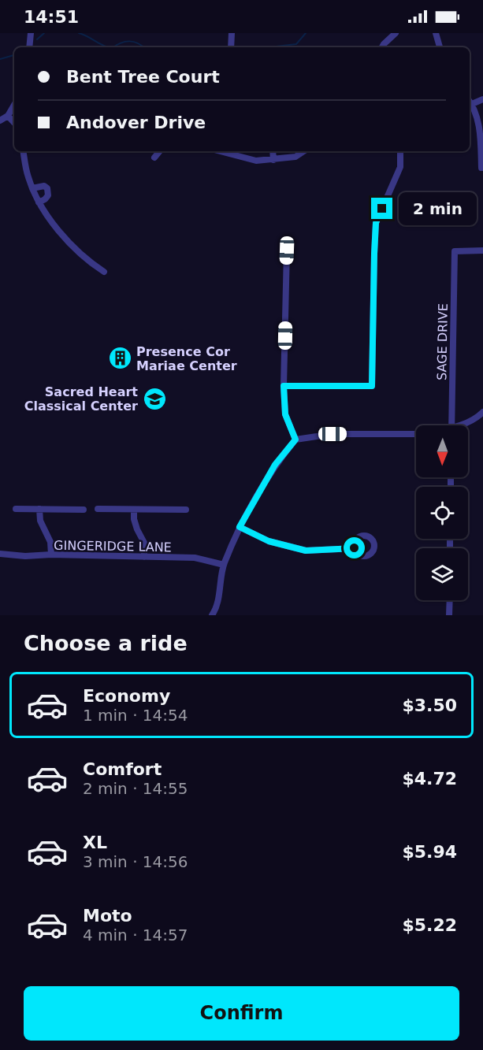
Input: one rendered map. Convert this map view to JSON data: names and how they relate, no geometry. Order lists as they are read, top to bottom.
{
  "streets": {
    "street": ["SAGE DRIVE", "GINGERIDGE LANE"]
  },
  "places": {
    "building": ["Presence Cor Mariae Center"],
    "school or university": ["Sacred Heart Classical Center"]
  },
  "north": "bottom",
  "page": {
    "status": "14:51",
    "banner": ["Bent Tree Court", "Andover Drive"],
    "bubble": "2 min",
    "heading": "Choose a ride",
    "list": [
      {
        "name": "Economy",
        "note": "1 min · 14:54",
        "value": "$3.50"
      },
      {
        "name": "Comfort",
        "note": "2 min · 14:55",
        "value": "$4.72"
      },
      {
        "name": "XL",
        "note": "3 min · 14:56",
        "value": "$5.94"
      },
      {
        "name": "Moto",
        "note": "4 min · 14:57",
        "value": "$5.22"
      }
    ],
    "buttons": "Confirm"
  }
}
